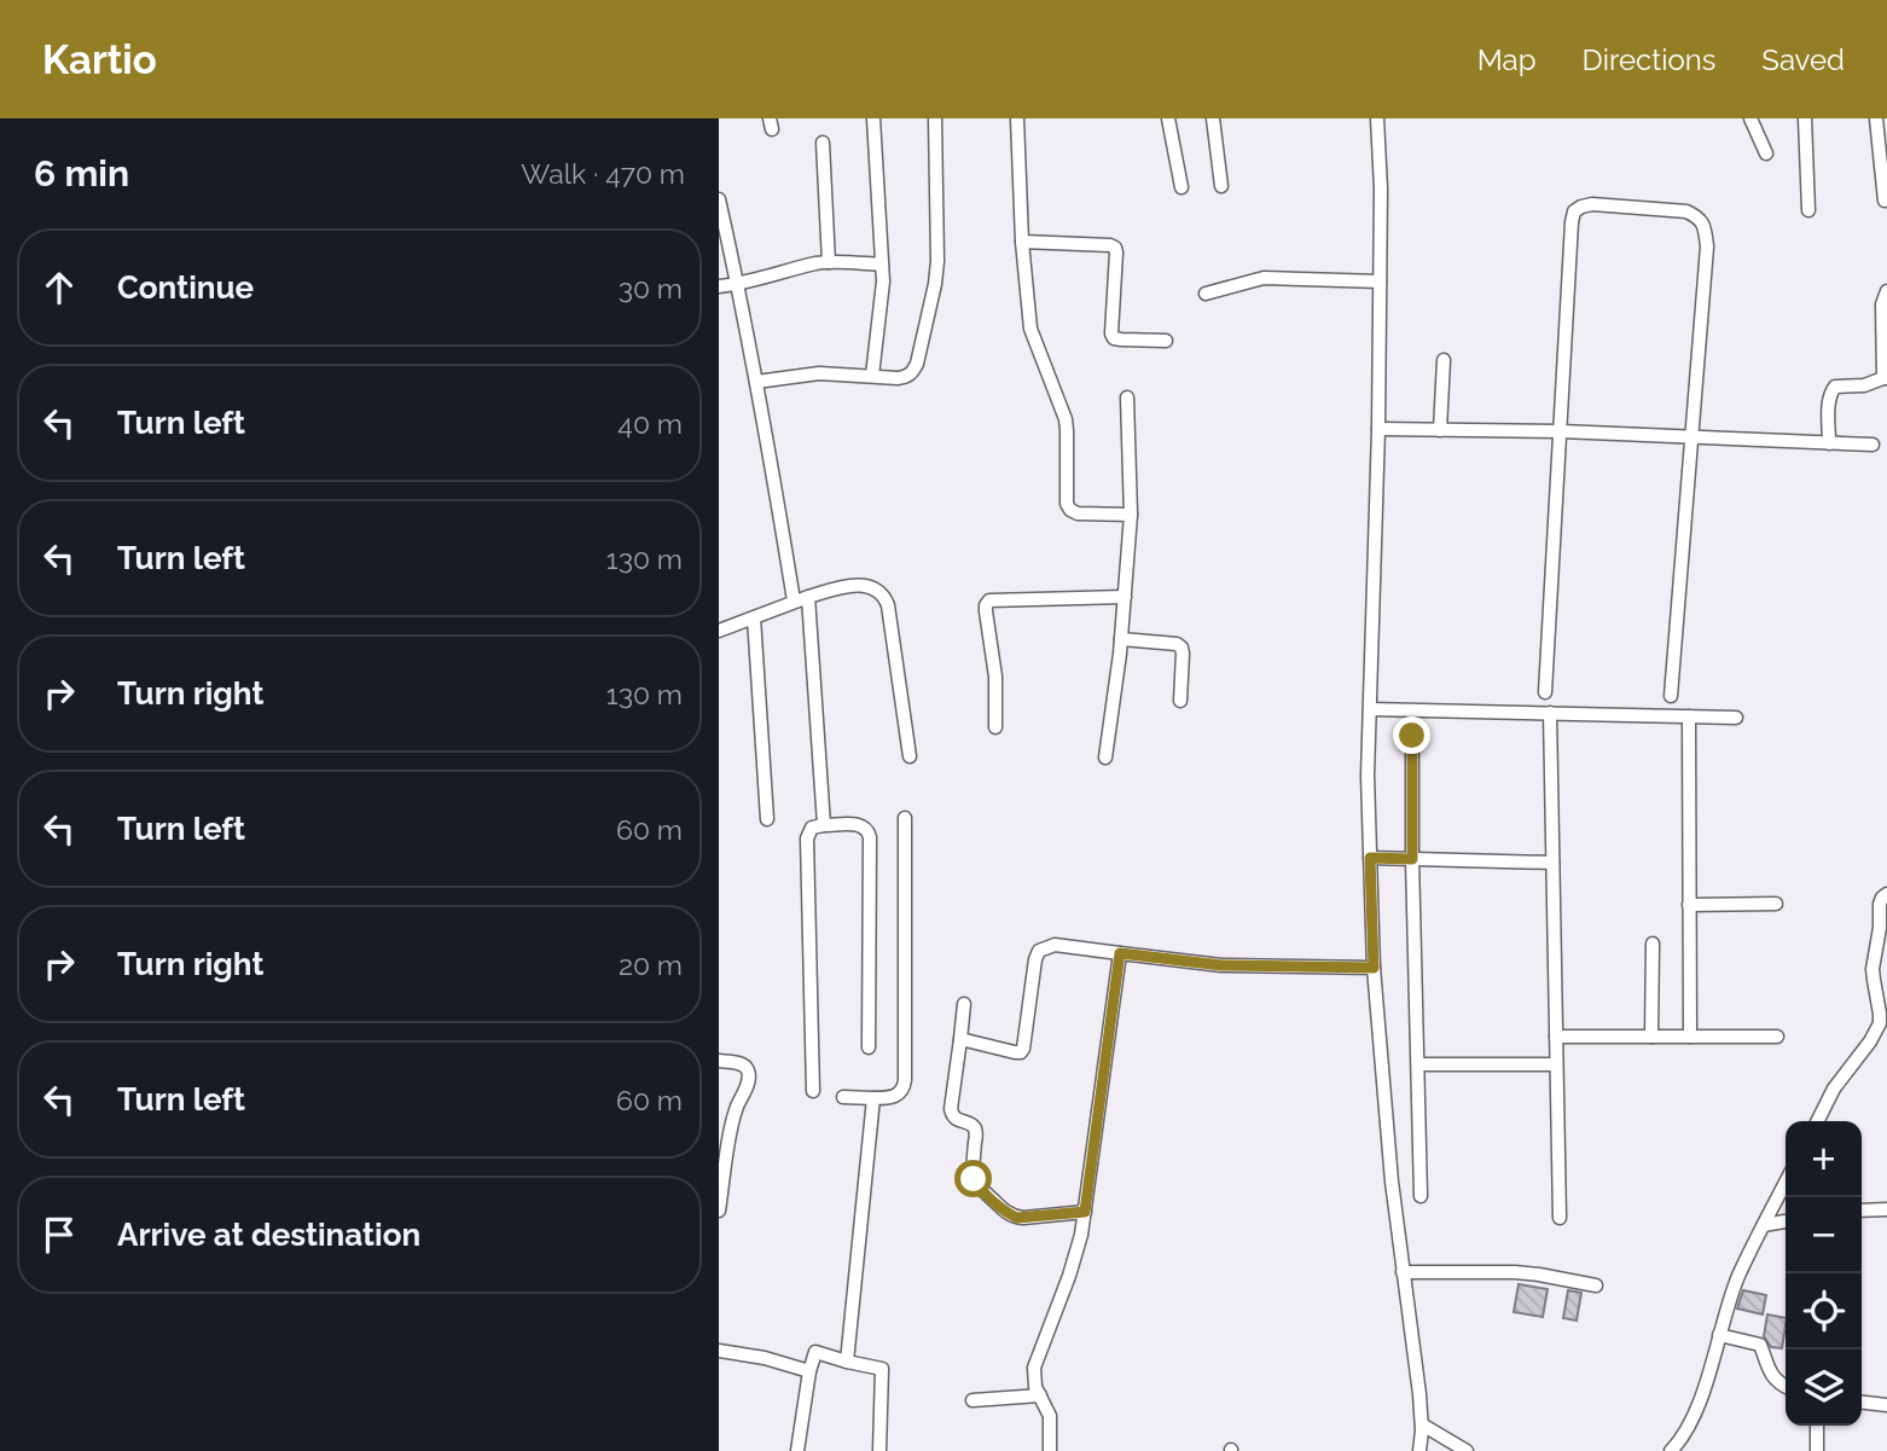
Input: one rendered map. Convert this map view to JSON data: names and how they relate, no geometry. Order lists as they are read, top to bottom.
{
  "page": {
    "header": "Kartio",
    "nav": ["Map", "Directions", "Saved"],
    "heading": ["6 min", "Walk · 470 m"],
    "list": [
      ["Continue", "30 m"],
      ["Turn left", "40 m"],
      ["Turn left", "130 m"],
      ["Turn right", "130 m"],
      ["Turn left", "60 m"],
      ["Turn right", "20 m"],
      ["Turn left", "60 m"],
      "Arrive at destination"
    ],
    "map_buttons": ["+", "−"]
  }
}
